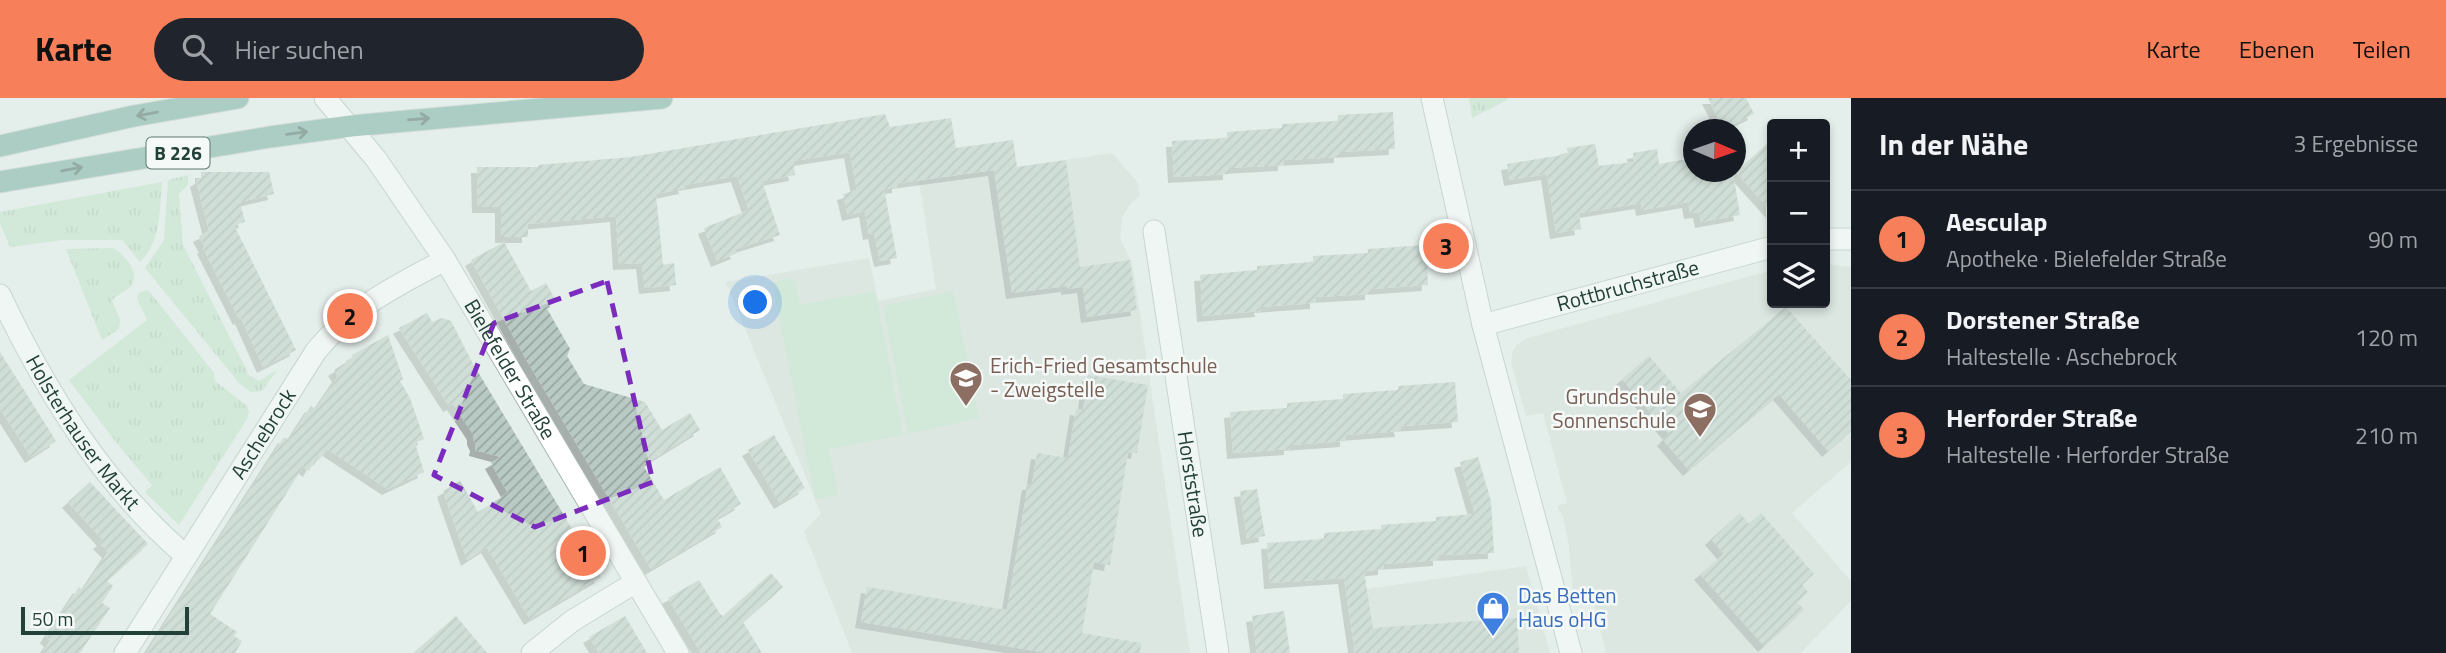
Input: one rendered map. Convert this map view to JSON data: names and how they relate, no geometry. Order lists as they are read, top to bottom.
{
  "streets": {
    "main road": ["B 226"],
    "street": [
      "Rottbruchstraße",
      "Bielefelder Straße",
      "Holsterhauser Markt",
      "Aschebrock",
      "Horststraße"
    ]
  },
  "crossings": [
    ["B 226", "Bielefelder Straße"],
    ["Bielefelder Straße", "Aschebrock"],
    ["Holsterhauser Markt", "Aschebrock"]
  ],
  "places": {
    "school or university": ["Erich-Fried Gesamtschule - Zweigstelle", "Grundschule Sonnenschule"],
    "shop": ["Das Betten Haus oHG"]
  },
  "scale_bar": "50 m",
  "north": "right",
  "page": {
    "header": "Karte",
    "search": "Hier suchen",
    "nav": ["Karte", "Ebenen", "Teilen"],
    "heading": ["In der Nähe", "3 Ergebnisse"],
    "map_buttons": ["+", "−"],
    "list": [
      {
        "mark": "1",
        "name": "Aesculap",
        "note": "Apotheke · Bielefelder Straße",
        "value": "90 m"
      },
      {
        "mark": "2",
        "name": "Dorstener Straße",
        "note": "Haltestelle · Aschebrock",
        "value": "120 m"
      },
      {
        "mark": "3",
        "name": "Herforder Straße",
        "note": "Haltestelle · Herforder Straße",
        "value": "210 m"
      }
    ],
    "pins": ["3", "2", "1"],
    "scale": "50 m"
  }
}
